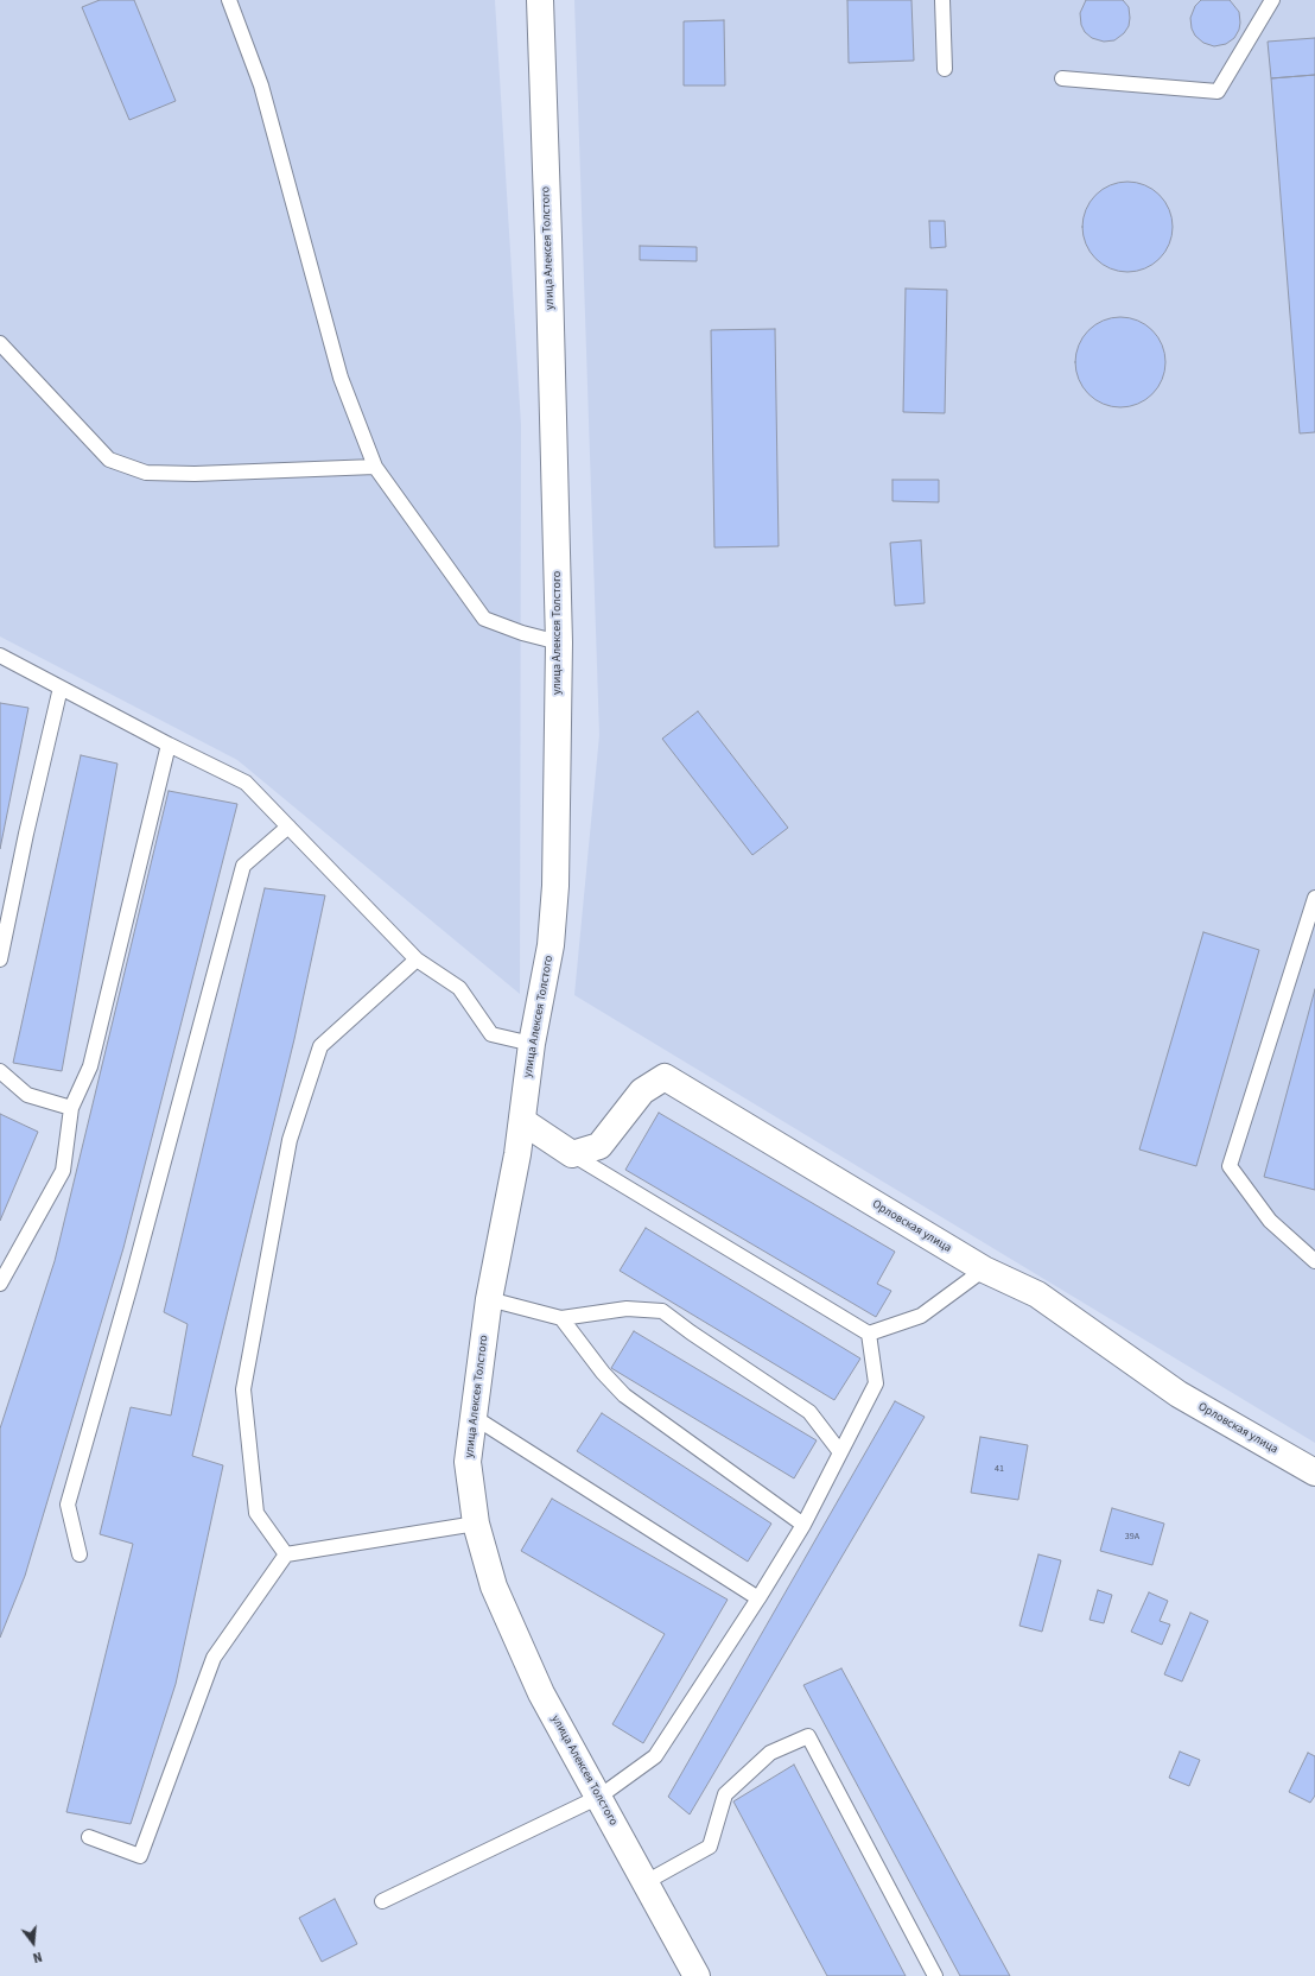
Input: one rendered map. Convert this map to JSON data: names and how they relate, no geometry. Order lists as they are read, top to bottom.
{
  "streets": {
    "street": ["улица Алексея Толстого", "Орловская улица"]
  },
  "house_numbers": ["41", "39А"],
  "north": "bottom"
}
